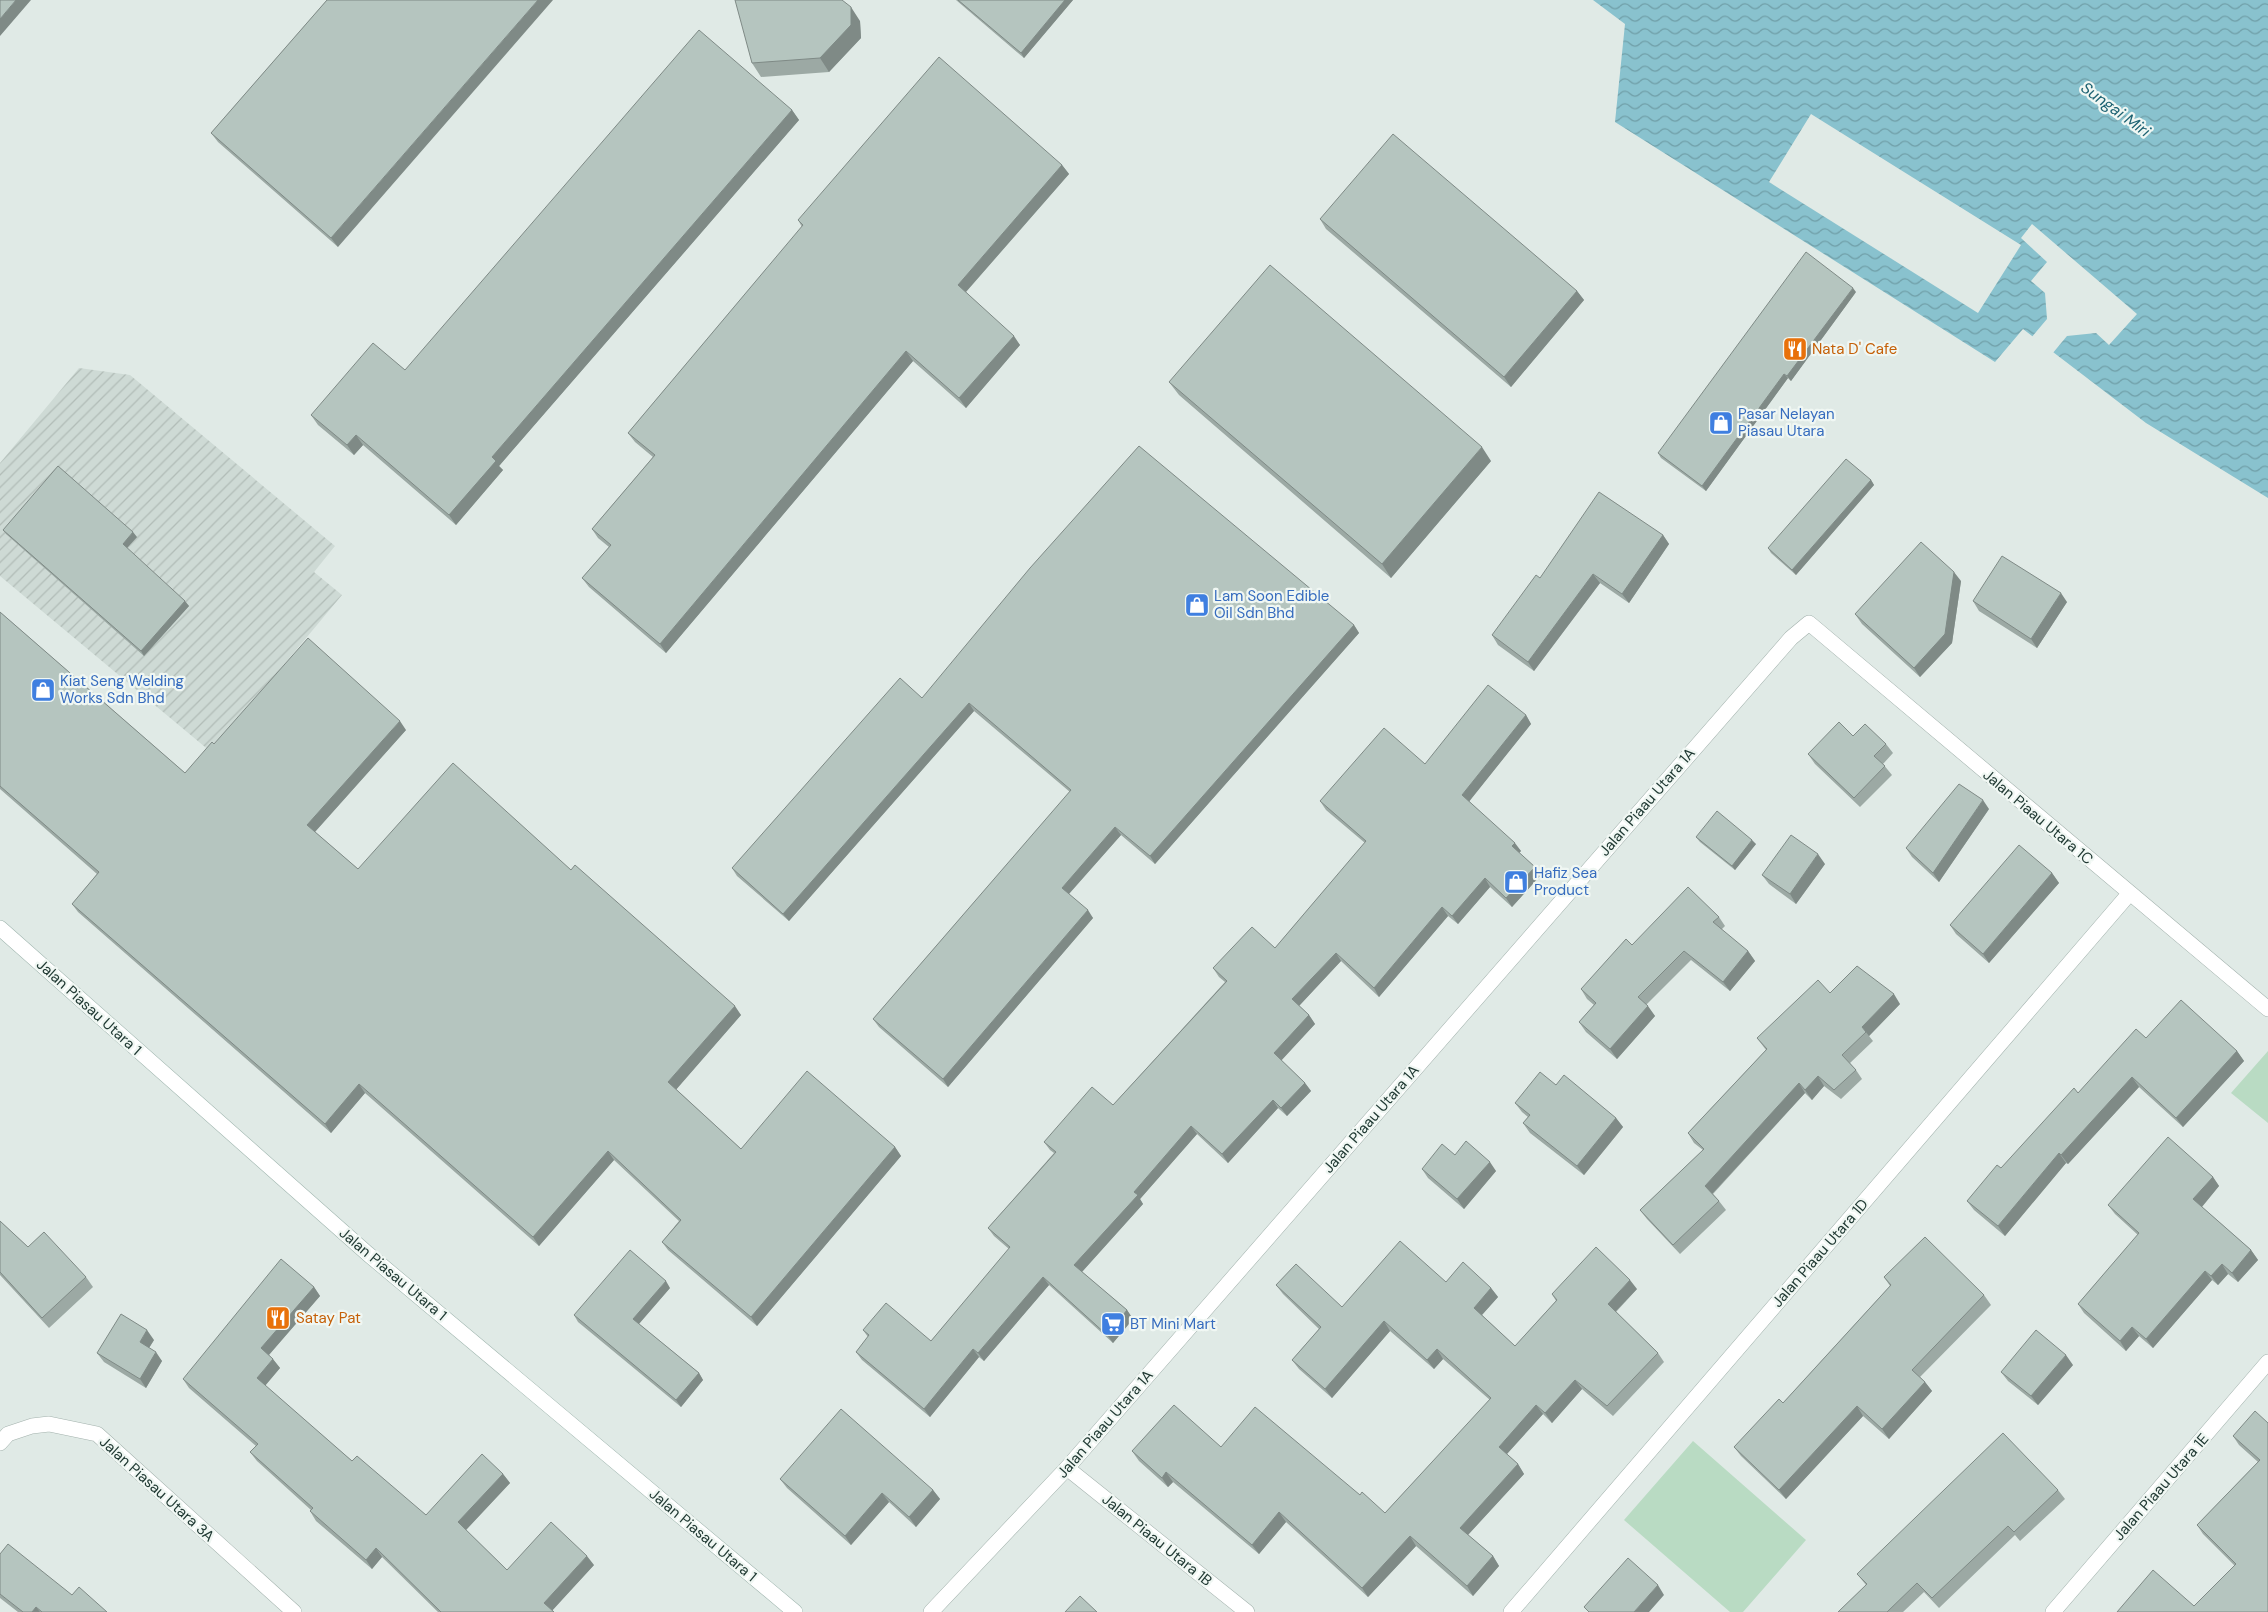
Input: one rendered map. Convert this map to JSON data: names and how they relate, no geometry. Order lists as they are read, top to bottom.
{
  "streets": {
    "street": [
      "Jalan Piaau Utara 1A",
      "Jalan Piaau Utara 1C",
      "Jalan Piasau Utara 1",
      "Jalan Piaau Utara 1D",
      "Jalan Piaau Utara 1E",
      "Jalan Piasau Utara 3A",
      "Jalan Piaau Utara 1B"
    ]
  },
  "crossings": [
    ["Jalan Piaau Utara 1A", "Jalan Piaau Utara 1C"],
    ["Jalan Piaau Utara 1A", "Jalan Piaau Utara 1B"],
    ["Jalan Piaau Utara 1C", "Jalan Piaau Utara 1D"]
  ],
  "water": ["Sungai Miri"],
  "places": {
    "restaurant": ["Nata D' Cafe", "Satay Pat"],
    "shop": [
      "Pasar Nelayan Piasau Utara",
      "Lam Soon Edible Oil Sdn Bhd",
      "Kiat Seng Welding Works Sdn Bhd",
      "Hafiz Sea Product"
    ],
    "supermarket": ["BT Mini Mart"]
  }
}
